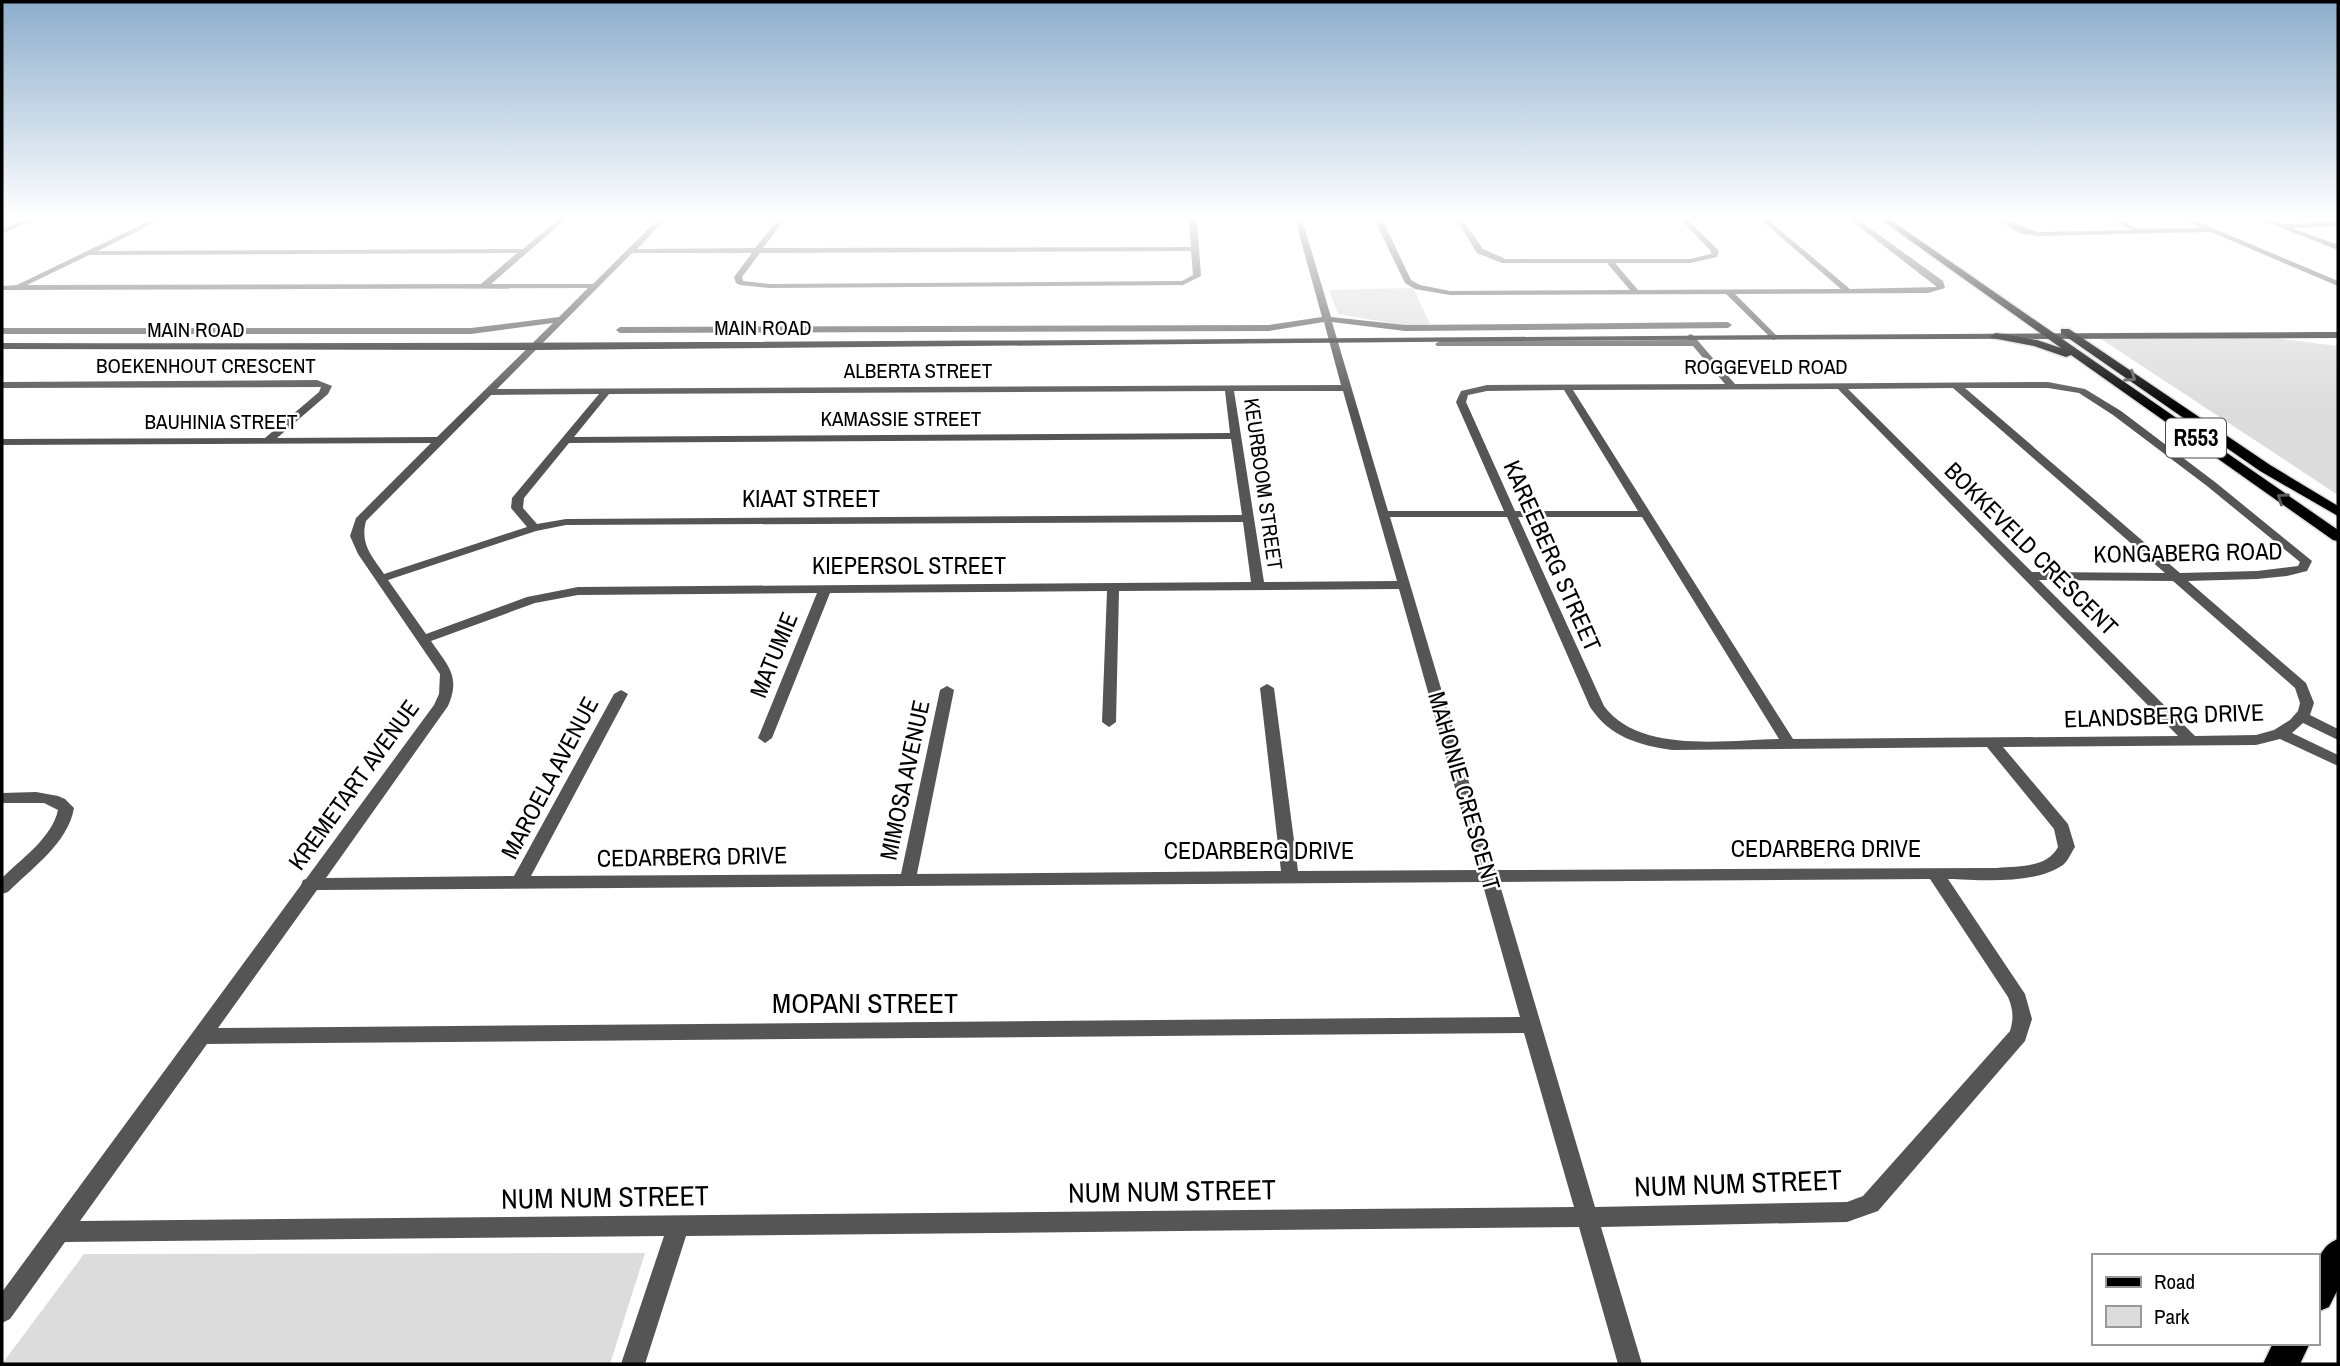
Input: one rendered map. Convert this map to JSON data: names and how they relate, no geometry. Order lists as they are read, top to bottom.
{
  "streets": {
    "main road": ["MAIN ROAD", "R553"],
    "street": [
      "BOEKENHOUT CRESCENT",
      "ROGGEVELD ROAD",
      "ALBERTA STREET",
      "KAMASSIE STREET",
      "BAUHINIA STREET",
      "KEURBOOM STREET",
      "KIAAT STREET",
      "BOKKEVELD CRESCENT",
      "KONGABERG ROAD",
      "KAREEBERG STREET",
      "KIEPERSOL STREET",
      "MATUMIE",
      "ELANDSBERG DRIVE",
      "MAROELA AVENUE",
      "MIMOSA AVENUE",
      "KREMETART AVENUE",
      "MAHONIE CRESCENT",
      "CEDARBERG DRIVE",
      "MOPANI STREET",
      "NUM NUM STREET"
    ]
  },
  "crossings": [
    ["MAIN ROAD", "R553"],
    ["MAIN ROAD", "KREMETART AVENUE"],
    ["MAIN ROAD", "MAHONIE CRESCENT"],
    ["BOEKENHOUT CRESCENT", "BAUHINIA STREET"],
    ["ROGGEVELD ROAD", "BOKKEVELD CRESCENT"],
    ["ROGGEVELD ROAD", "KONGABERG ROAD"],
    ["ROGGEVELD ROAD", "KAREEBERG STREET"],
    ["ROGGEVELD ROAD", "ELANDSBERG DRIVE"],
    ["ALBERTA STREET", "KEURBOOM STREET"],
    ["ALBERTA STREET", "KREMETART AVENUE"],
    ["ALBERTA STREET", "MAHONIE CRESCENT"],
    ["KAMASSIE STREET", "KEURBOOM STREET"],
    ["BAUHINIA STREET", "KREMETART AVENUE"],
    ["KEURBOOM STREET", "KIAAT STREET"],
    ["KEURBOOM STREET", "KIEPERSOL STREET"],
    ["KIAAT STREET", "KREMETART AVENUE"],
    ["BOKKEVELD CRESCENT", "KONGABERG ROAD"],
    ["BOKKEVELD CRESCENT", "ELANDSBERG DRIVE"],
    ["KONGABERG ROAD", "ELANDSBERG DRIVE"],
    ["KAREEBERG STREET", "ELANDSBERG DRIVE"],
    ["KIEPERSOL STREET", "MATUMIE"],
    ["KIEPERSOL STREET", "KREMETART AVENUE"],
    ["KIEPERSOL STREET", "MAHONIE CRESCENT"],
    ["ELANDSBERG DRIVE", "CEDARBERG DRIVE"],
    ["MAROELA AVENUE", "CEDARBERG DRIVE"],
    ["MIMOSA AVENUE", "CEDARBERG DRIVE"],
    ["KREMETART AVENUE", "CEDARBERG DRIVE"],
    ["KREMETART AVENUE", "MOPANI STREET"],
    ["KREMETART AVENUE", "NUM NUM STREET"],
    ["MAHONIE CRESCENT", "CEDARBERG DRIVE"],
    ["MAHONIE CRESCENT", "MOPANI STREET"],
    ["MAHONIE CRESCENT", "NUM NUM STREET"],
    ["CEDARBERG DRIVE", "NUM NUM STREET"]
  ],
  "legend": ["Road", "Park"]
}
